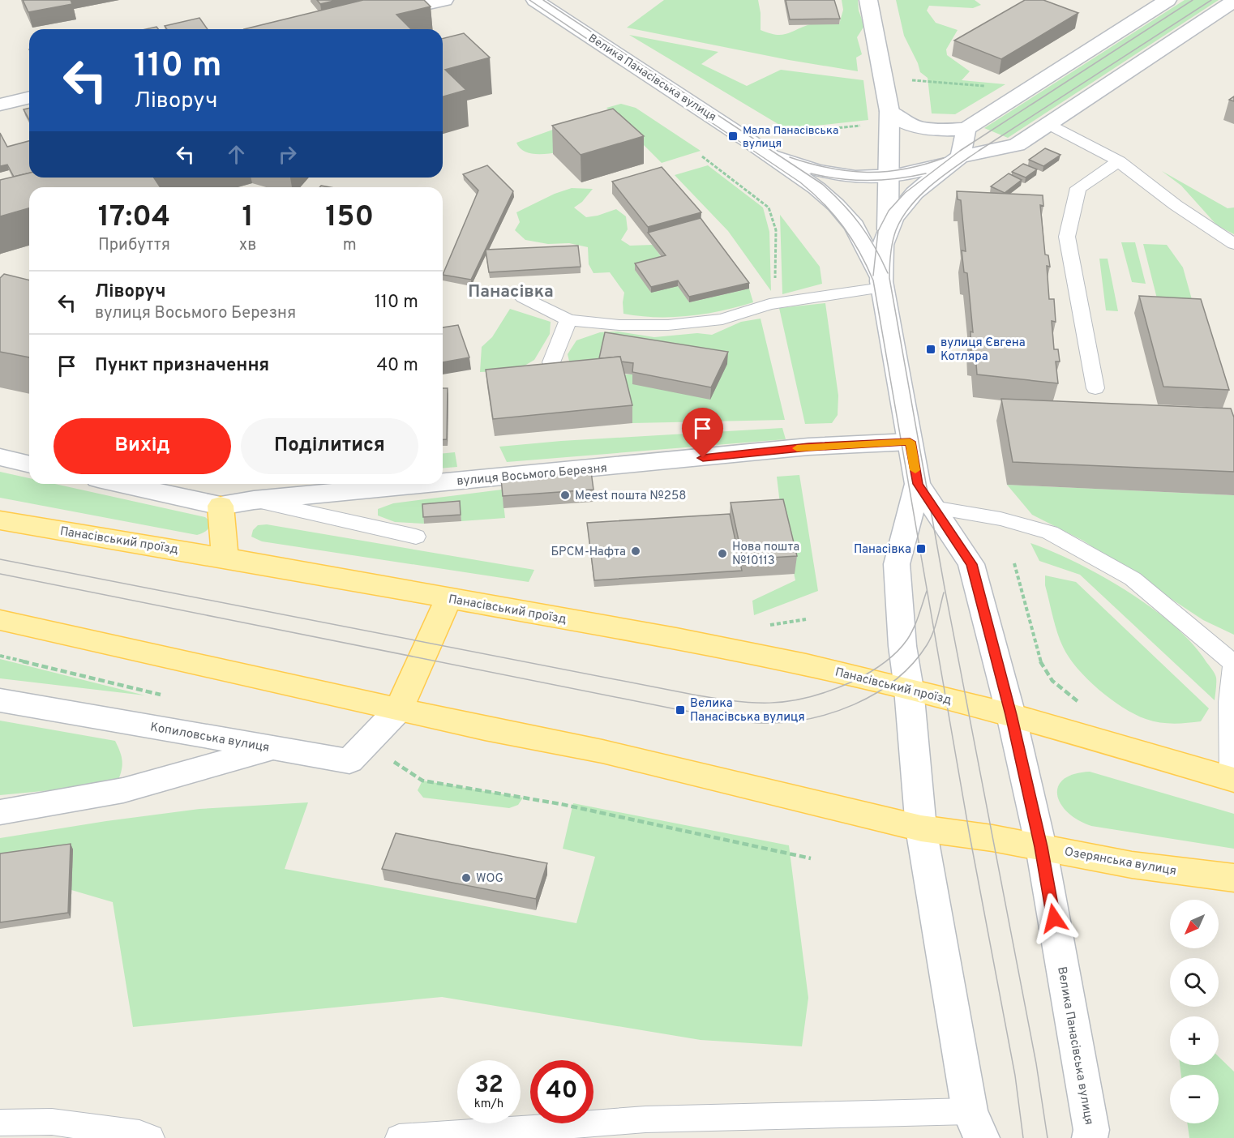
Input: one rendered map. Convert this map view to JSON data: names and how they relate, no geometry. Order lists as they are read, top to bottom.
{
  "streets": {
    "main road": ["Панасівський проїзд", "Озерянська вулиця"],
    "street": ["Велика Панасівська вулиця", "вулиця Восьмого Березня", "Копиловська вулиця"]
  },
  "crossings": [
    ["Велика Панасівська вулиця", "вулиця Восьмого Березня"],
    ["Велика Панасівська вулиця", "Панасівський проїзд"],
    ["Велика Панасівська вулиця", "Озерянська вулиця"]
  ],
  "districts": ["Панасівка"],
  "places": {
    "transit": [
      "Мала Панасівська вулиця",
      "вулиця Євгена Котляра",
      "Панасівка",
      "Велика Панасівська вулиця"
    ],
    "other": [
      "Meest пошта №258",
      "БРСМ-Нафта",
      "Нова пошта №10113",
      "WOG"
    ]
  },
  "north": "bottom left",
  "page": {
    "turn": ["110 m", "Ліворуч"],
    "eta": [
      "17:04",
      "Прибуття",
      "1",
      "хв",
      "150",
      "m"
    ],
    "list": [
      {
        "name": "Ліворуч",
        "note": "вулиця Восьмого Березня",
        "value": "110 m"
      },
      {
        "name": "Пункт призначення",
        "value": "40 m"
      }
    ],
    "buttons": ["Вихід", "Поділитися"],
    "map_buttons": ["+", "−"],
    "speed": "32 km/h",
    "limit": "40"
  }
}
